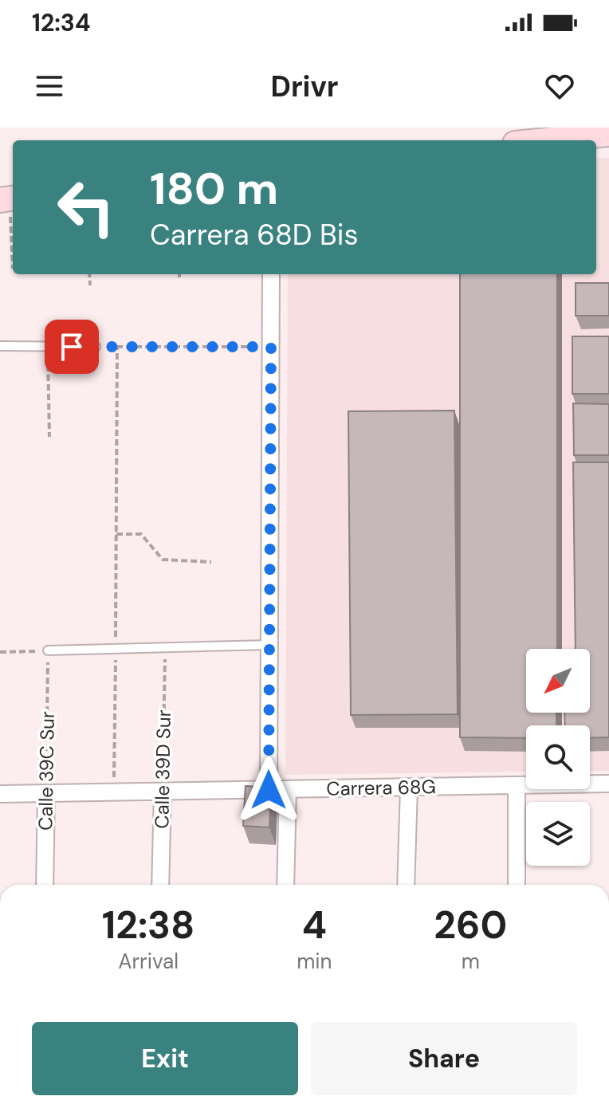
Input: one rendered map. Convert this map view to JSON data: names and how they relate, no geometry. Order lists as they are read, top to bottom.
{
  "streets": {
    "street": ["Calle 39D Sur", "Calle 39C Sur", "Carrera 68G"]
  },
  "crossings": [
    ["Calle 39D Sur", "Carrera 68G"],
    ["Calle 39C Sur", "Carrera 68G"]
  ],
  "north": "bottom left",
  "page": {
    "status": "12:34",
    "header": "Drivr",
    "turn": ["180 m", "Carrera 68D Bis"],
    "eta": [
      "12:38",
      "Arrival",
      "4",
      "min",
      "260",
      "m"
    ],
    "buttons": ["Exit", "Share"]
  }
}
